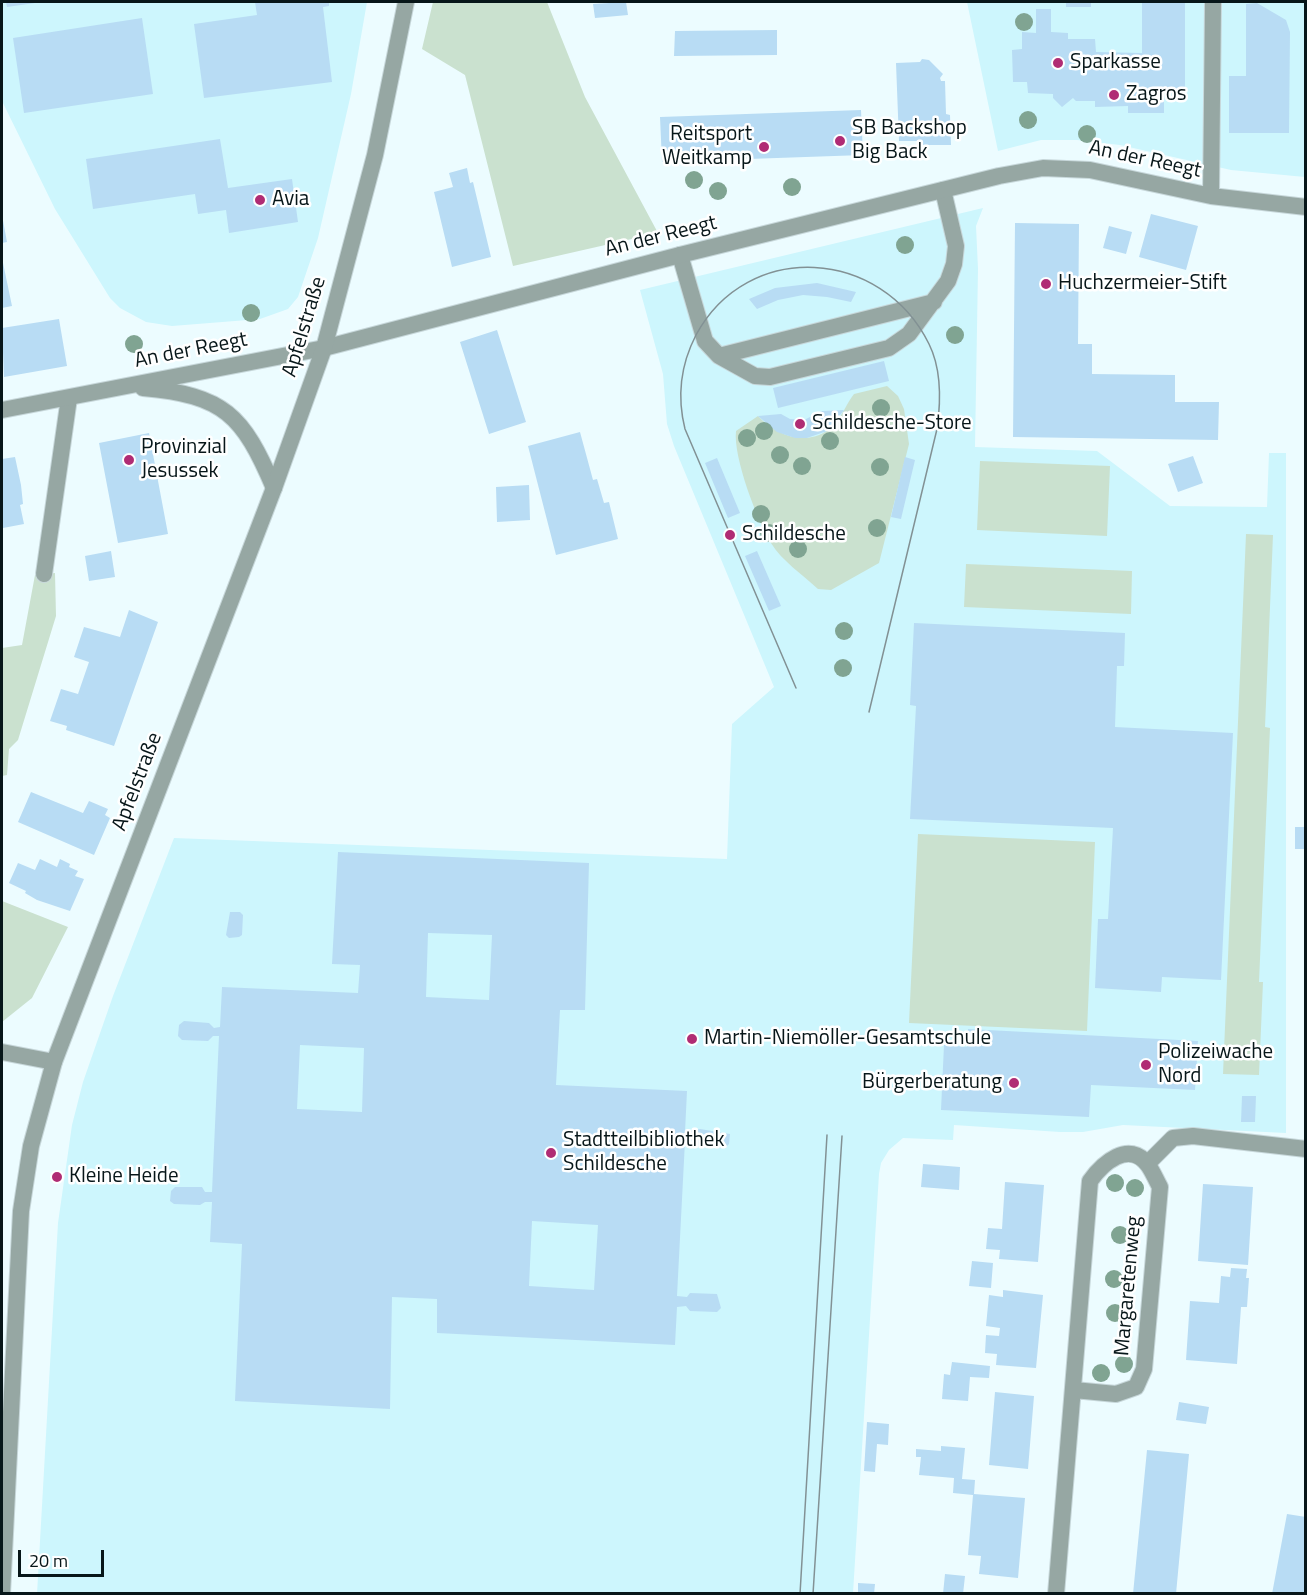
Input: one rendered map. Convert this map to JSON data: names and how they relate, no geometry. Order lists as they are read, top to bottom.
{
  "streets": {
    "street": ["An der Reegt", "Apfelstraße", "Margaretenweg"]
  },
  "crossings": [
    ["An der Reegt", "Apfelstraße"]
  ],
  "places": [
    "Sparkasse",
    "Zagros",
    "SB Backshop Big Back",
    "Reitsport Weitkamp",
    "Avia",
    "Huchzermeier-Stift",
    "Schildesche-Store",
    "Provinzial Jesussek",
    "Schildesche",
    "Martin-Niemöller-Gesamtschule",
    "Polizeiwache Nord",
    "Bürgerberatung",
    "Stadtteilbibliothek Schildesche",
    "Kleine Heide"
  ],
  "scale_bar": "20 m"
}
